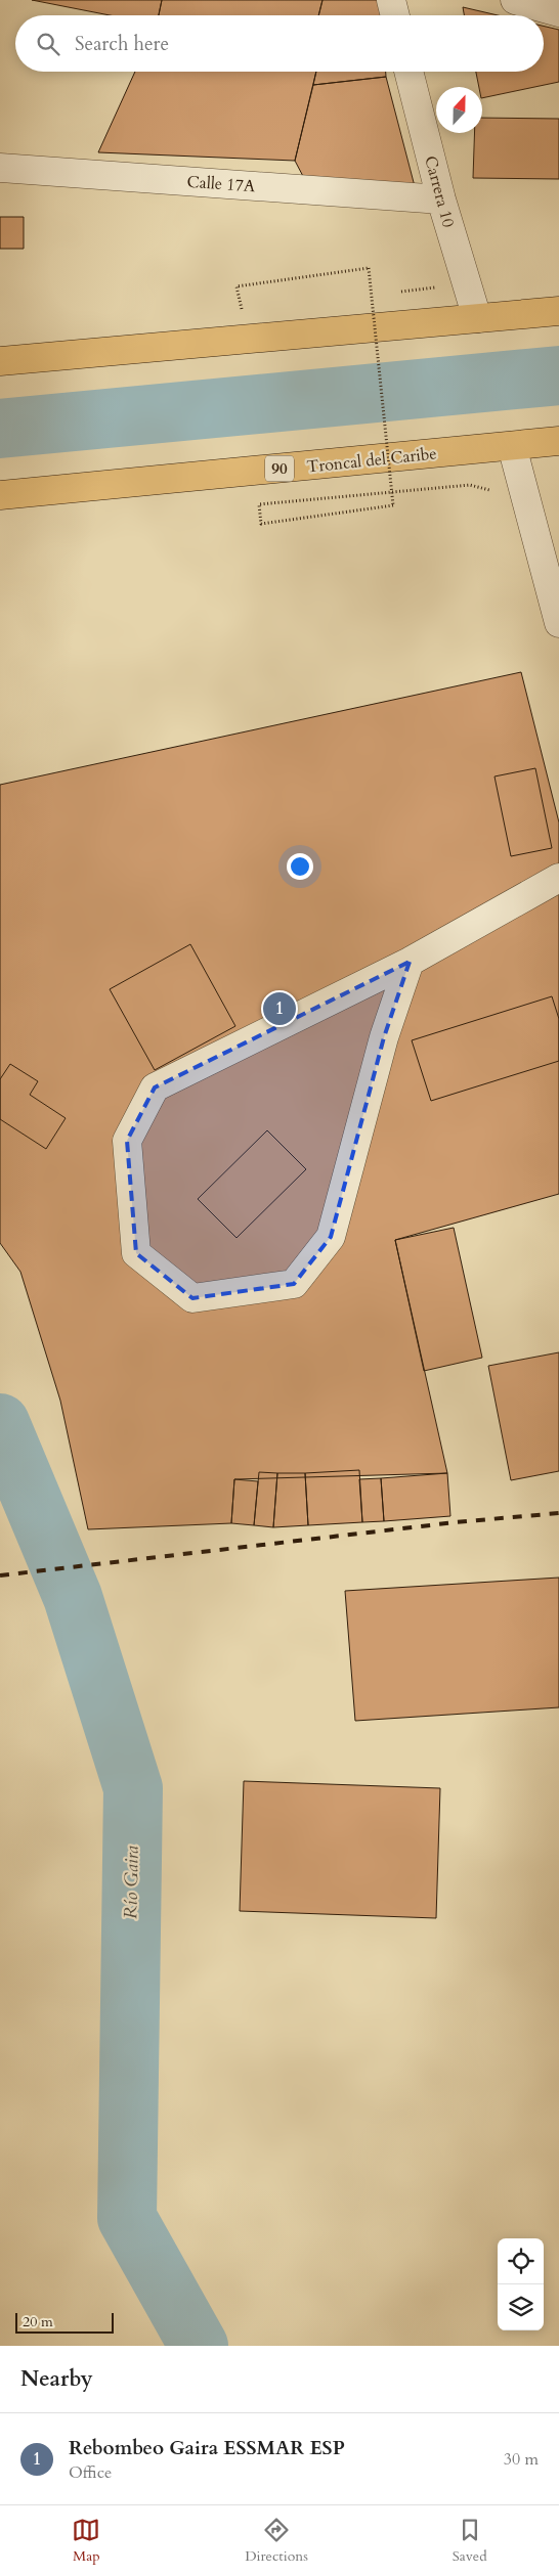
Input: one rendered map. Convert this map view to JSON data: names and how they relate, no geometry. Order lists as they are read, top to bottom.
{
  "streets": {
    "highway": ["Troncal del Caribe", "90"],
    "street": ["Calle 17A", "Carrera 10"]
  },
  "crossings": [
    ["Calle 17A", "Carrera 10"]
  ],
  "water": ["Río Gaira"],
  "scale_bar": "20 m",
  "north": "top",
  "page": {
    "search": "Search here",
    "pins": "1",
    "scale": "20 m",
    "heading": "Nearby",
    "list": [
      {
        "mark": "1",
        "name": "Rebombeo Gaira ESSMAR ESP",
        "note": "Office",
        "value": "30 m"
      }
    ],
    "nav": ["Map", "Directions", "Saved"]
  }
}
